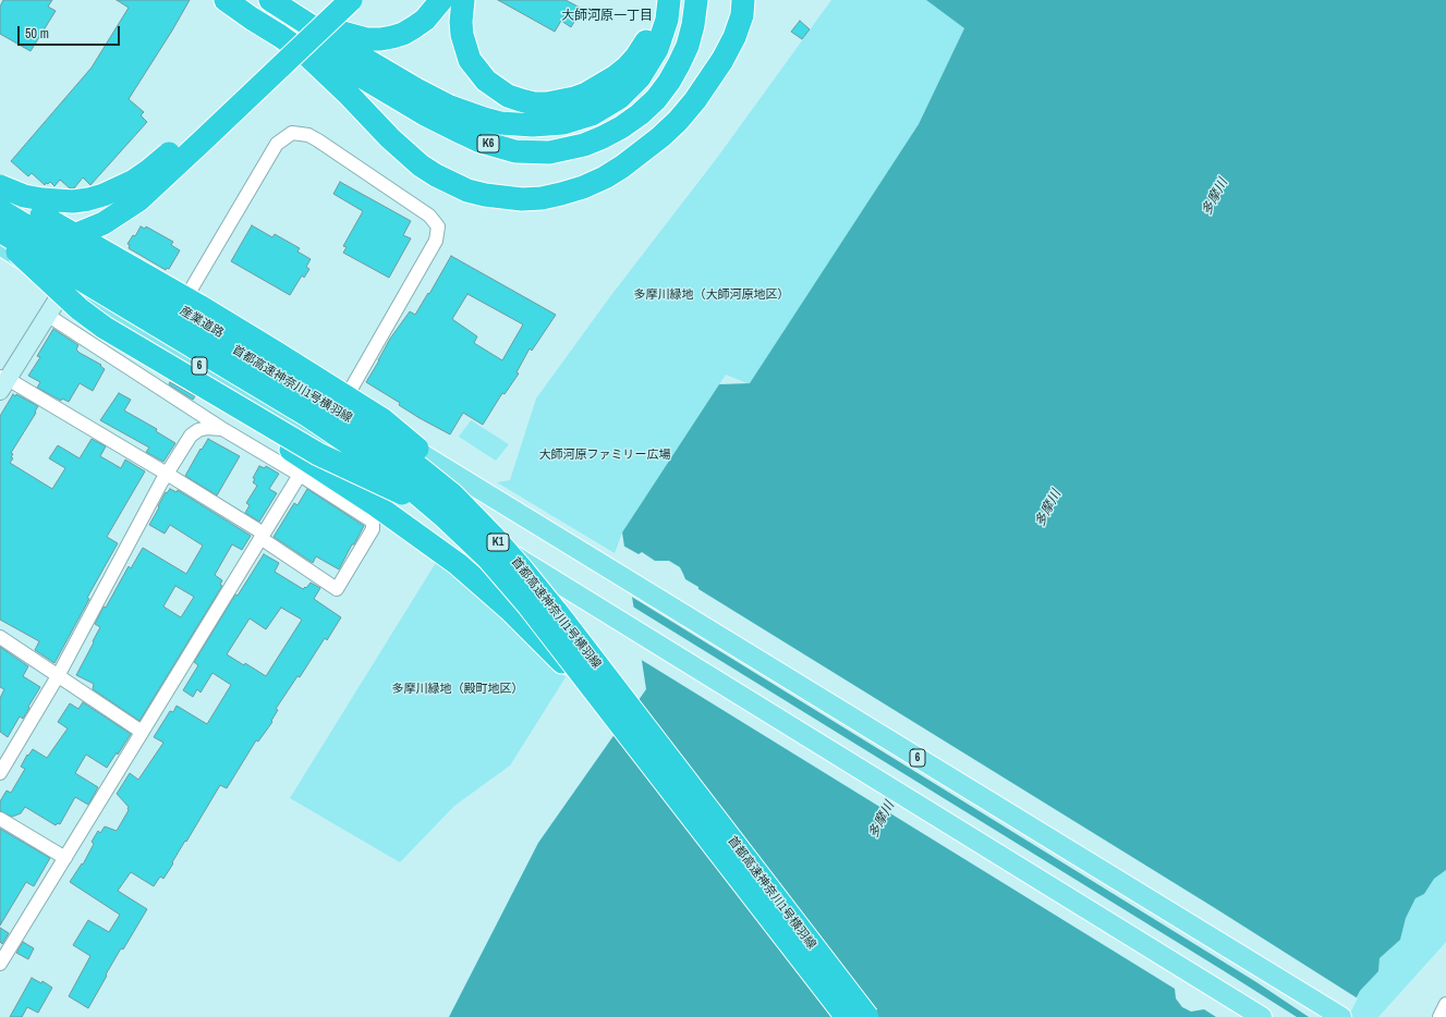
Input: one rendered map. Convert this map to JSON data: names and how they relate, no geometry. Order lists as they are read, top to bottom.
{
  "streets": {
    "highway": ["K6", "首都高速神奈川1号横羽線", "K1"],
    "main road": ["産業道路", "6"]
  },
  "crossings": [
    ["6", "首都高速神奈川1号横羽線"]
  ],
  "districts": ["大師河原一丁目"],
  "water": ["多摩川"],
  "parks": ["多摩川緑地（大師河原地区）", "大師河原ファミリー広場", "多摩川緑地（殿町地区）"],
  "scale_bar": "50 m"
}
